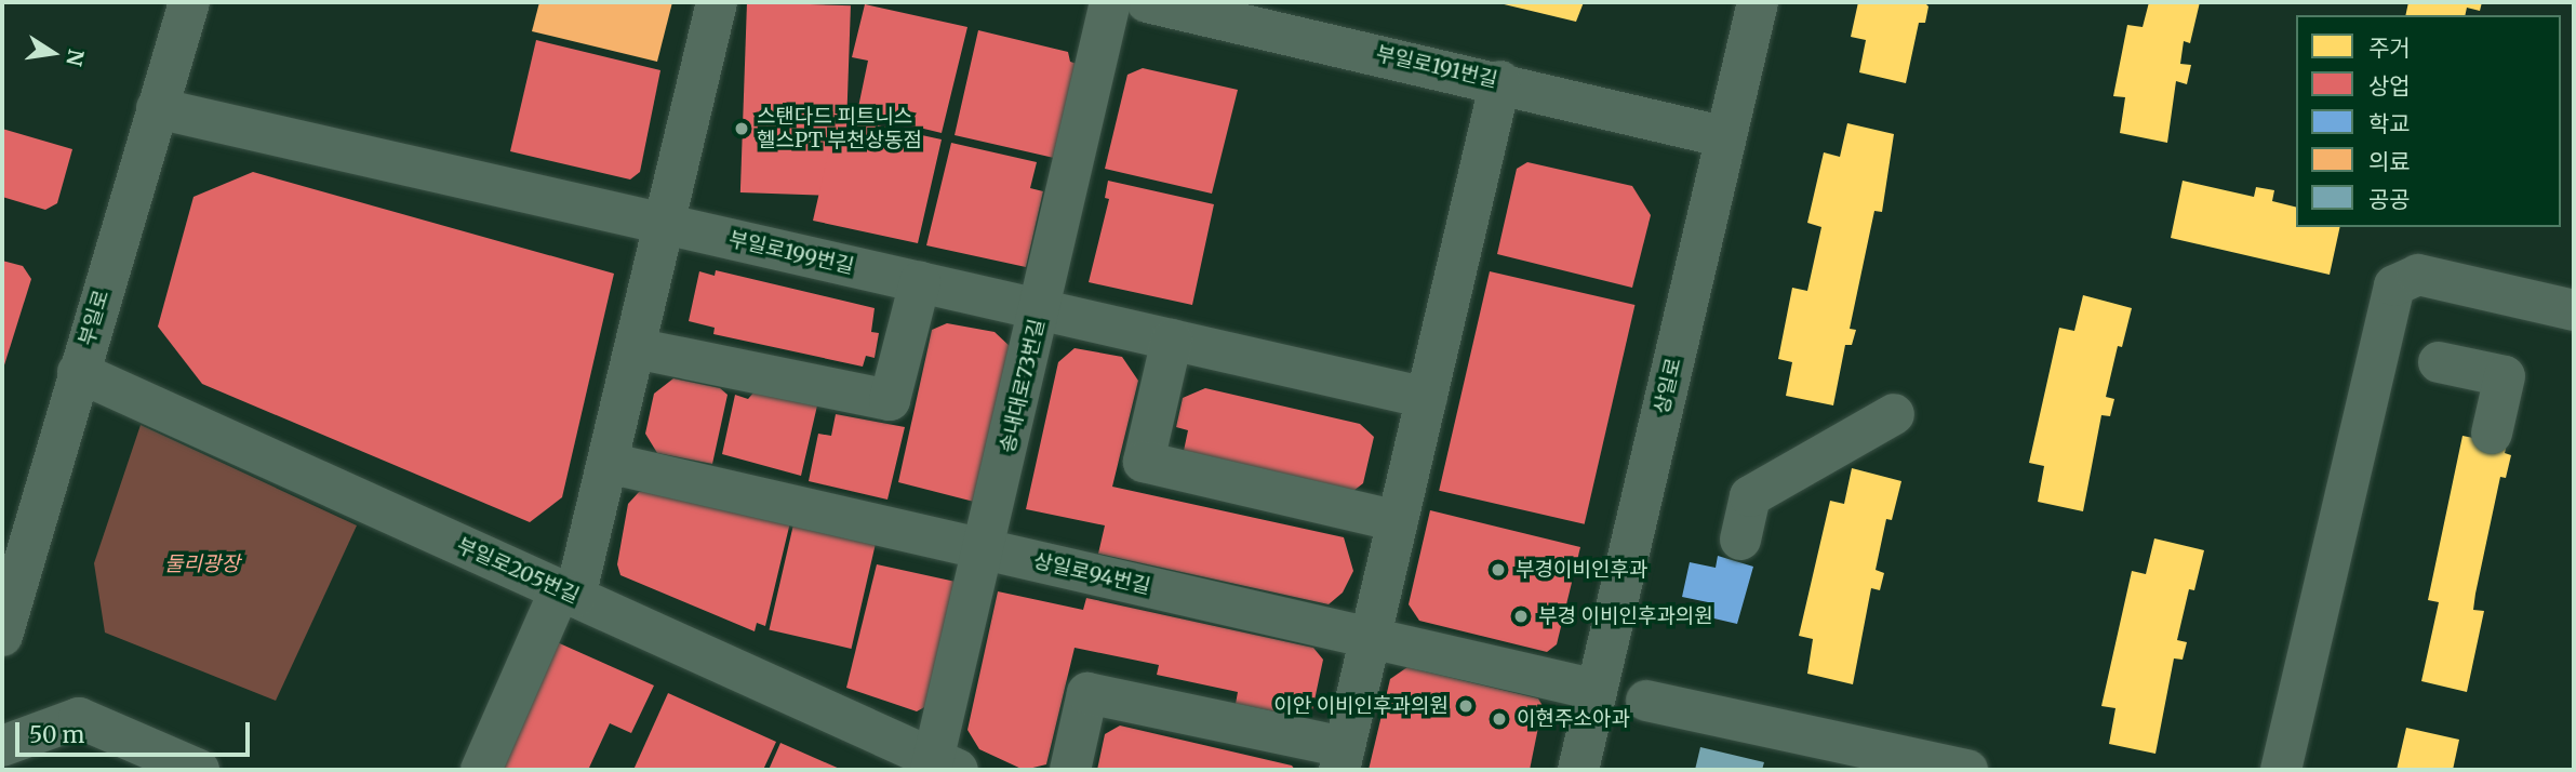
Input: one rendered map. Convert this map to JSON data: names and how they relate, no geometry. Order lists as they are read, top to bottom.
{
  "streets": {
    "street": [
      "부일로191번길",
      "부일로199번길",
      "부일로",
      "송내대로73번길",
      "상일로",
      "부일로205번길",
      "상일로94번길"
    ]
  },
  "crossings": [
    ["부일로191번길", "상일로"],
    ["부일로199번길", "부일로"],
    ["부일로199번길", "송내대로73번길"],
    ["부일로", "부일로205번길"],
    ["송내대로73번길", "부일로205번길"],
    ["송내대로73번길", "상일로94번길"]
  ],
  "parks": ["둘리광장"],
  "places": [
    "스탠다드 피트니스 헬스PT 부천상동점",
    "부경이비인후과",
    "부경 이비인후과의원",
    "이안 이비인후과의원",
    "이현주소아과"
  ],
  "legend": [
    "주거",
    "상업",
    "학교",
    "의료",
    "공공"
  ],
  "scale_bar": "50 m",
  "north": "right"
}
